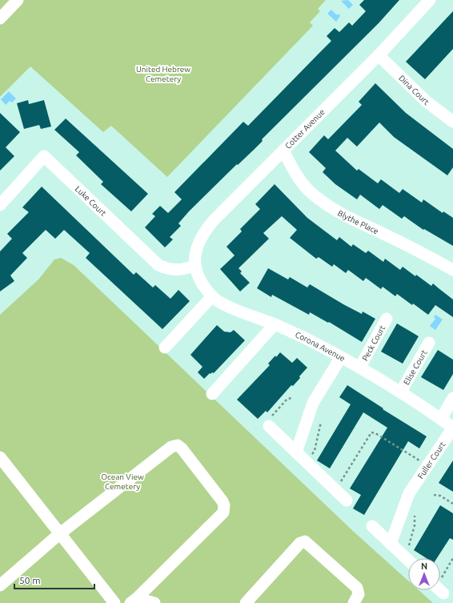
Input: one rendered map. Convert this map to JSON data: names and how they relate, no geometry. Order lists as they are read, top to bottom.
{
  "streets": {
    "street": [
      "Dina Court",
      "Cotter Avenue",
      "Luke Court",
      "Blythe Place",
      "Peck Court",
      "Corona Avenue",
      "Elise Court",
      "Fuller Court"
    ]
  },
  "crossings": [
    ["Dina Court", "Cotter Avenue"],
    ["Cotter Avenue", "Luke Court"],
    ["Cotter Avenue", "Blythe Place"],
    ["Cotter Avenue", "Corona Avenue"],
    ["Luke Court", "Corona Avenue"],
    ["Peck Court", "Corona Avenue"],
    ["Corona Avenue", "Elise Court"],
    ["Corona Avenue", "Fuller Court"]
  ],
  "parks": ["United Hebrew Cemetery", "Ocean View Cemetery"],
  "scale_bar": "50 m",
  "north": "top"
}
